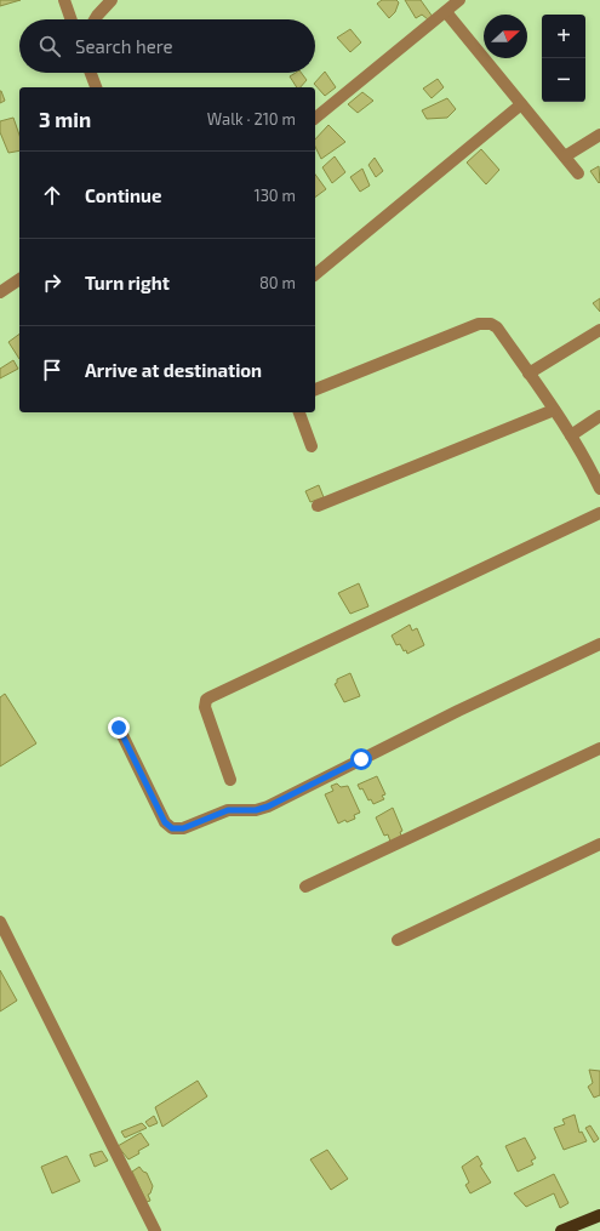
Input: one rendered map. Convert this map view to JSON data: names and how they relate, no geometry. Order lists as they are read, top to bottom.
{
  "north": "right",
  "page": {
    "map_buttons": ["+", "−"],
    "search": "Search here",
    "heading": ["3 min", "Walk · 210 m"],
    "list": [
      ["Continue", "130 m"],
      ["Turn right", "80 m"],
      "Arrive at destination"
    ]
  }
}
